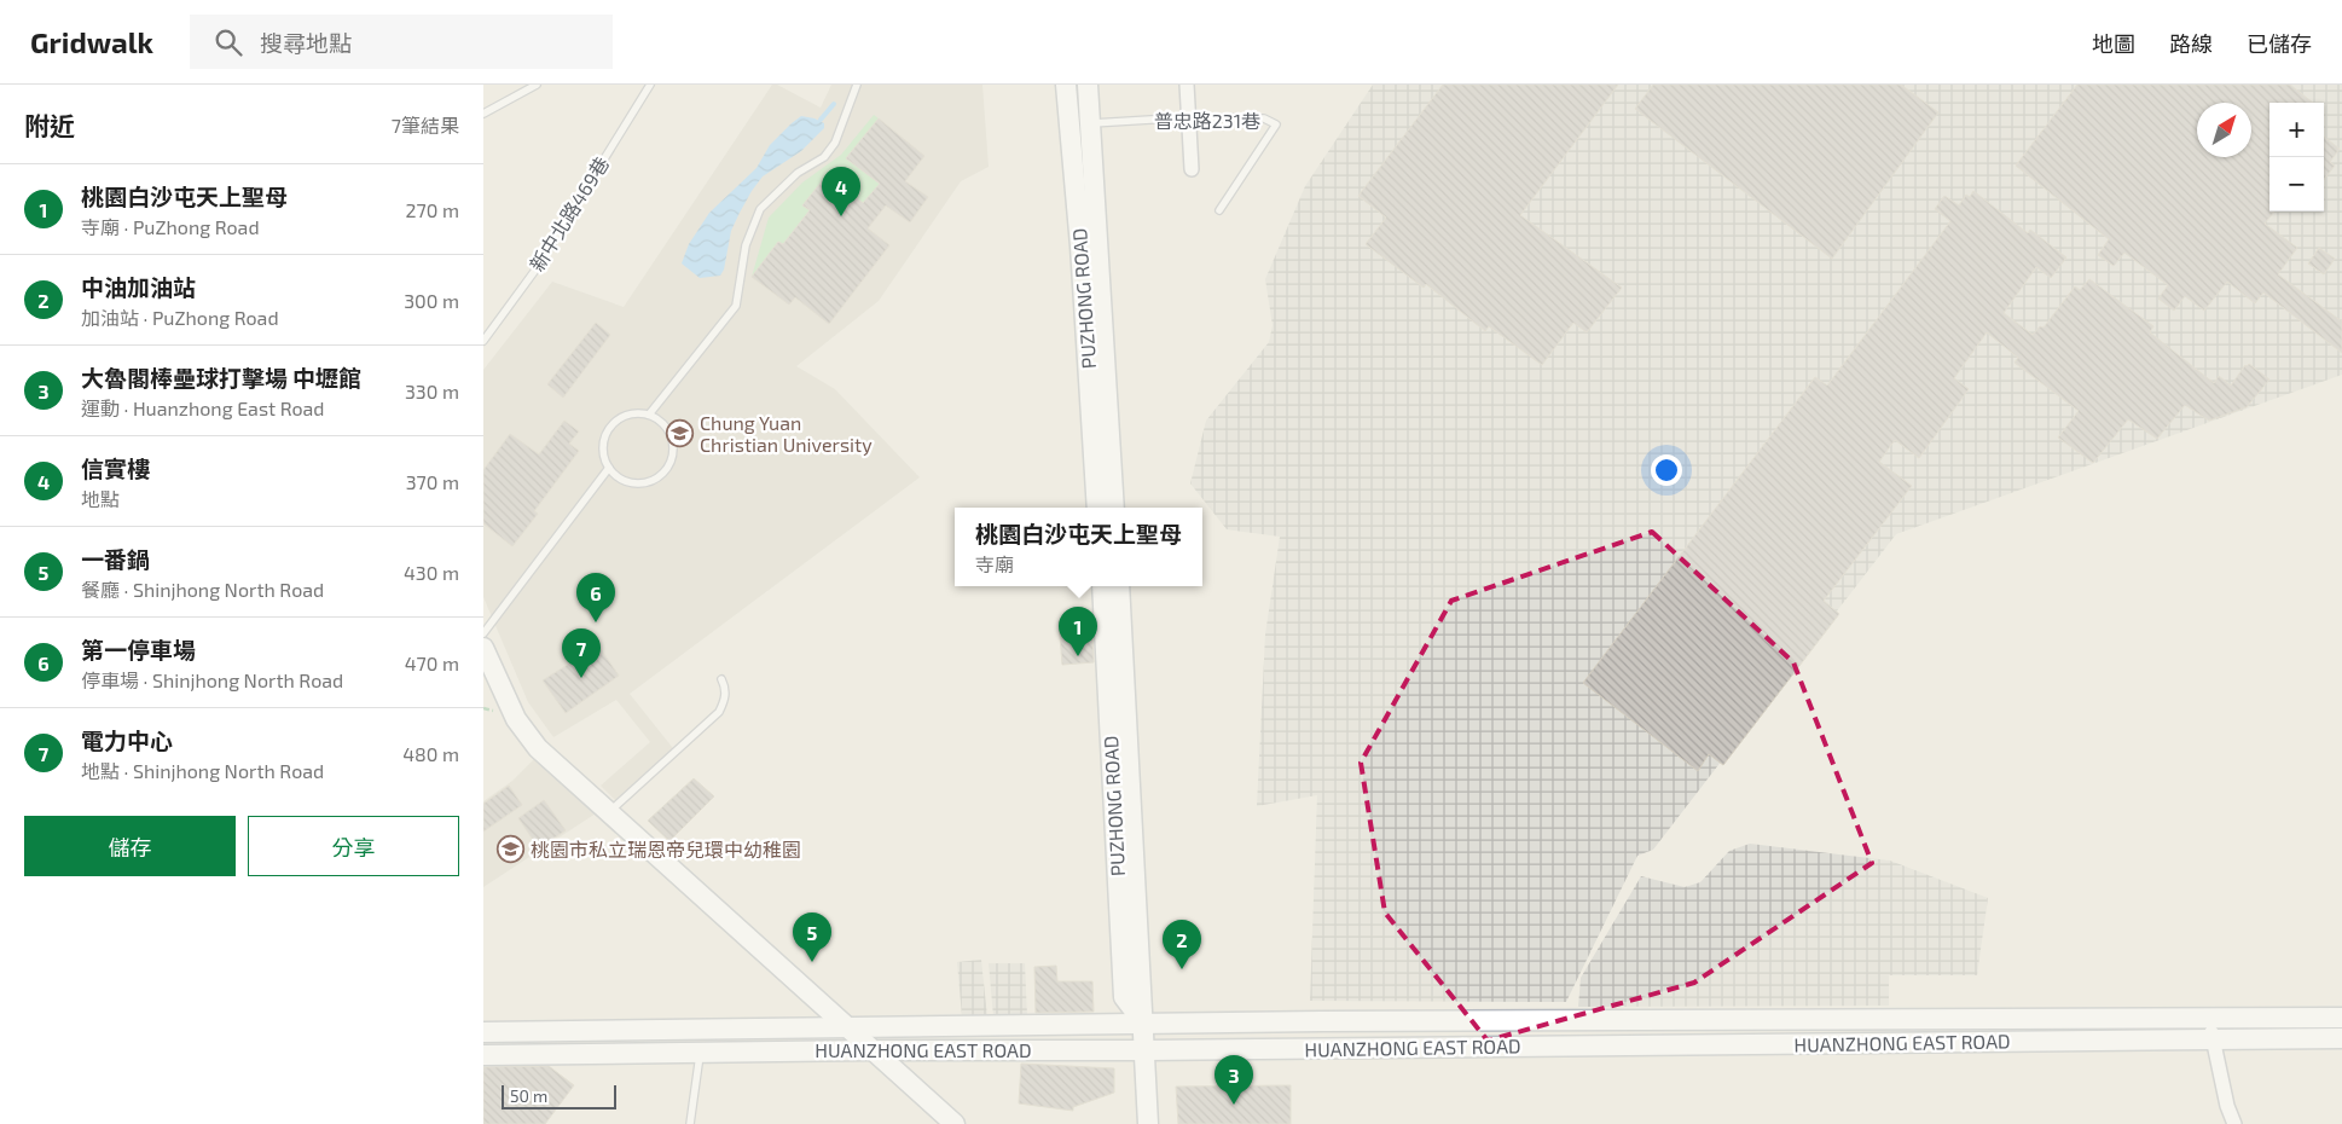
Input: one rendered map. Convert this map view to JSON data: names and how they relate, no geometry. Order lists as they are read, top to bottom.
{
  "streets": {
    "street": ["PUZHONG ROAD", "HUANZHONG EAST ROAD"],
    "lane": ["普忠路231巷", "新中北路469巷"]
  },
  "crossings": [
    ["普忠路231巷", "PUZHONG ROAD"],
    ["PUZHONG ROAD", "HUANZHONG EAST ROAD"]
  ],
  "places": {
    "school or university": ["Chung Yuan Christian University", "桃園市私立瑞恩帝兒環中幼稚園"]
  },
  "scale_bar": "50 m",
  "north": "top right",
  "page": {
    "header": "Gridwalk",
    "search": "搜尋地點",
    "nav": ["地圖", "路線", "已儲存"],
    "heading": ["附近", "7筆結果"],
    "map_buttons": ["+", "−"],
    "list": [
      {
        "mark": "1",
        "name": "桃園白沙屯天上聖母",
        "note": "寺廟 · PuZhong Road",
        "value": "270 m"
      },
      {
        "mark": "2",
        "name": "中油加油站",
        "note": "加油站 · PuZhong Road",
        "value": "300 m"
      },
      {
        "mark": "3",
        "name": "大魯閣棒壘球打擊場 中壢館",
        "note": "運動 · Huanzhong East Road",
        "value": "330 m"
      },
      {
        "mark": "4",
        "name": "信實樓",
        "note": "地點",
        "value": "370 m"
      },
      {
        "mark": "5",
        "name": "一番鍋",
        "note": "餐廳 · Shinjhong North Road",
        "value": "430 m"
      },
      {
        "mark": "6",
        "name": "第一停車場",
        "note": "停車場 · Shinjhong North Road",
        "value": "470 m"
      },
      {
        "mark": "7",
        "name": "電力中心",
        "note": "地點 · Shinjhong North Road",
        "value": "480 m"
      }
    ],
    "pins": [
      "4",
      "6",
      "1",
      "7",
      "5",
      "2",
      "3"
    ],
    "popup": ["桃園白沙屯天上聖母", "寺廟"],
    "buttons": ["儲存", "分享"],
    "scale": "50 m"
  }
}
